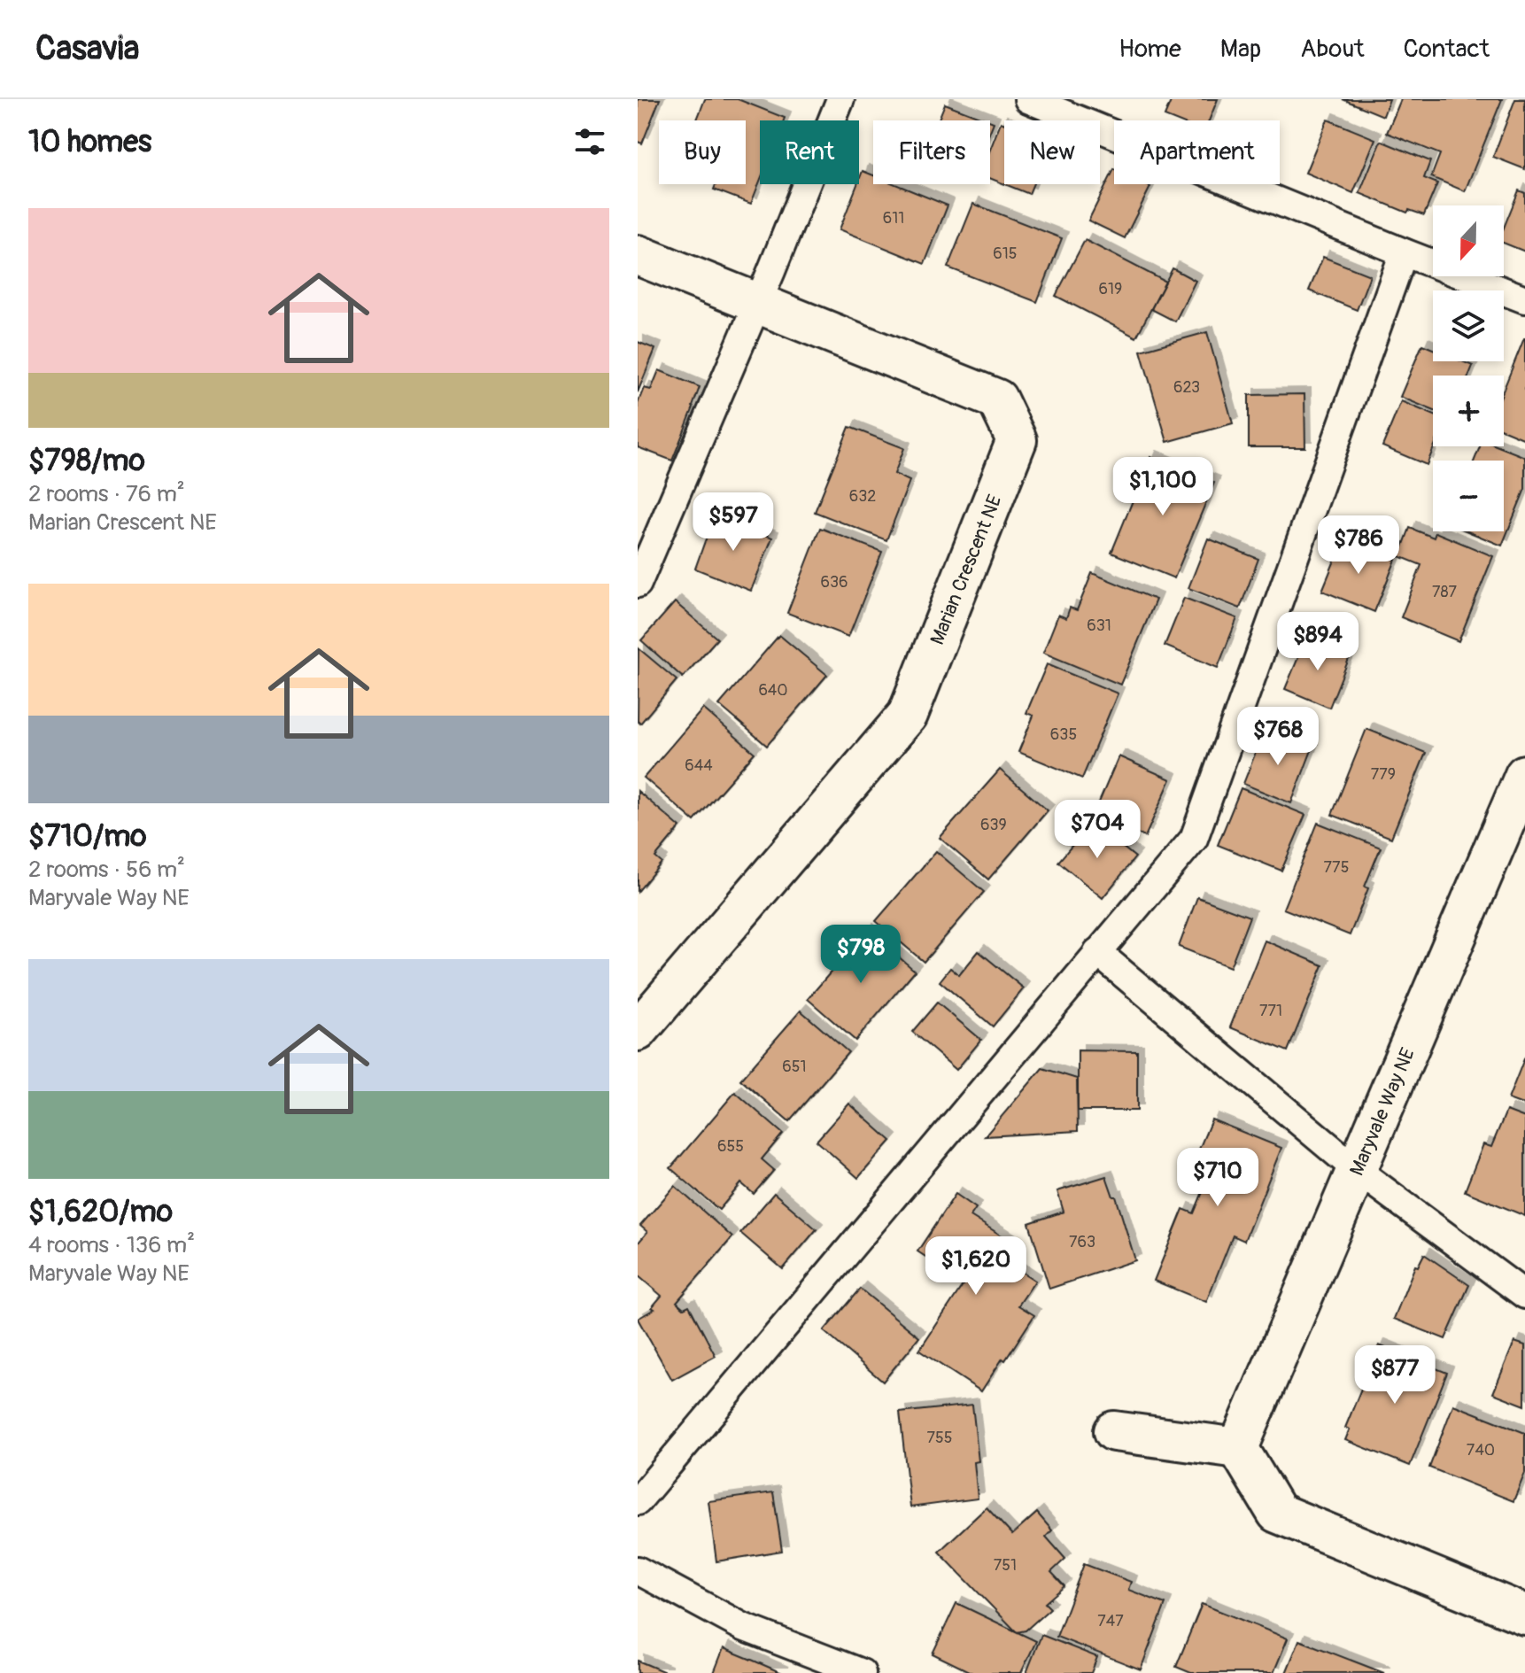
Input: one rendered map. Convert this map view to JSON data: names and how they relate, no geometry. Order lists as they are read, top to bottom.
{
  "streets": {
    "street": ["Marian Crescent NE", "Maryvale Way NE"]
  },
  "house_numbers": [
    "611",
    "615",
    "619",
    "623",
    "632",
    "636",
    "787",
    "631",
    "640",
    "635",
    "644",
    "779",
    "639",
    "775",
    "771",
    "651",
    "655",
    "763",
    "755",
    "740",
    "751",
    "747"
  ],
  "north": "bottom",
  "page": {
    "header": "Casavia",
    "nav": [
      "Home",
      "Map",
      "About",
      "Contact"
    ],
    "heading": "10 homes",
    "chip": [
      "Buy",
      "Rent",
      "Filters",
      "New",
      "Apartment"
    ],
    "list": [
      {
        "name": "$798/mo",
        "note": "2 rooms · 76 m² · Marian Crescent NE"
      },
      {
        "name": "$710/mo",
        "note": "2 rooms · 56 m² · Maryvale Way NE"
      },
      {
        "name": "$1,620/mo",
        "note": "4 rooms · 136 m² · Maryvale Way NE"
      }
    ],
    "map_buttons": ["+", "−"],
    "price": [
      "$1,100",
      "$597",
      "$786",
      "$894",
      "$768",
      "$704",
      "$798",
      "$710",
      "$1,620",
      "$877"
    ]
  }
}
